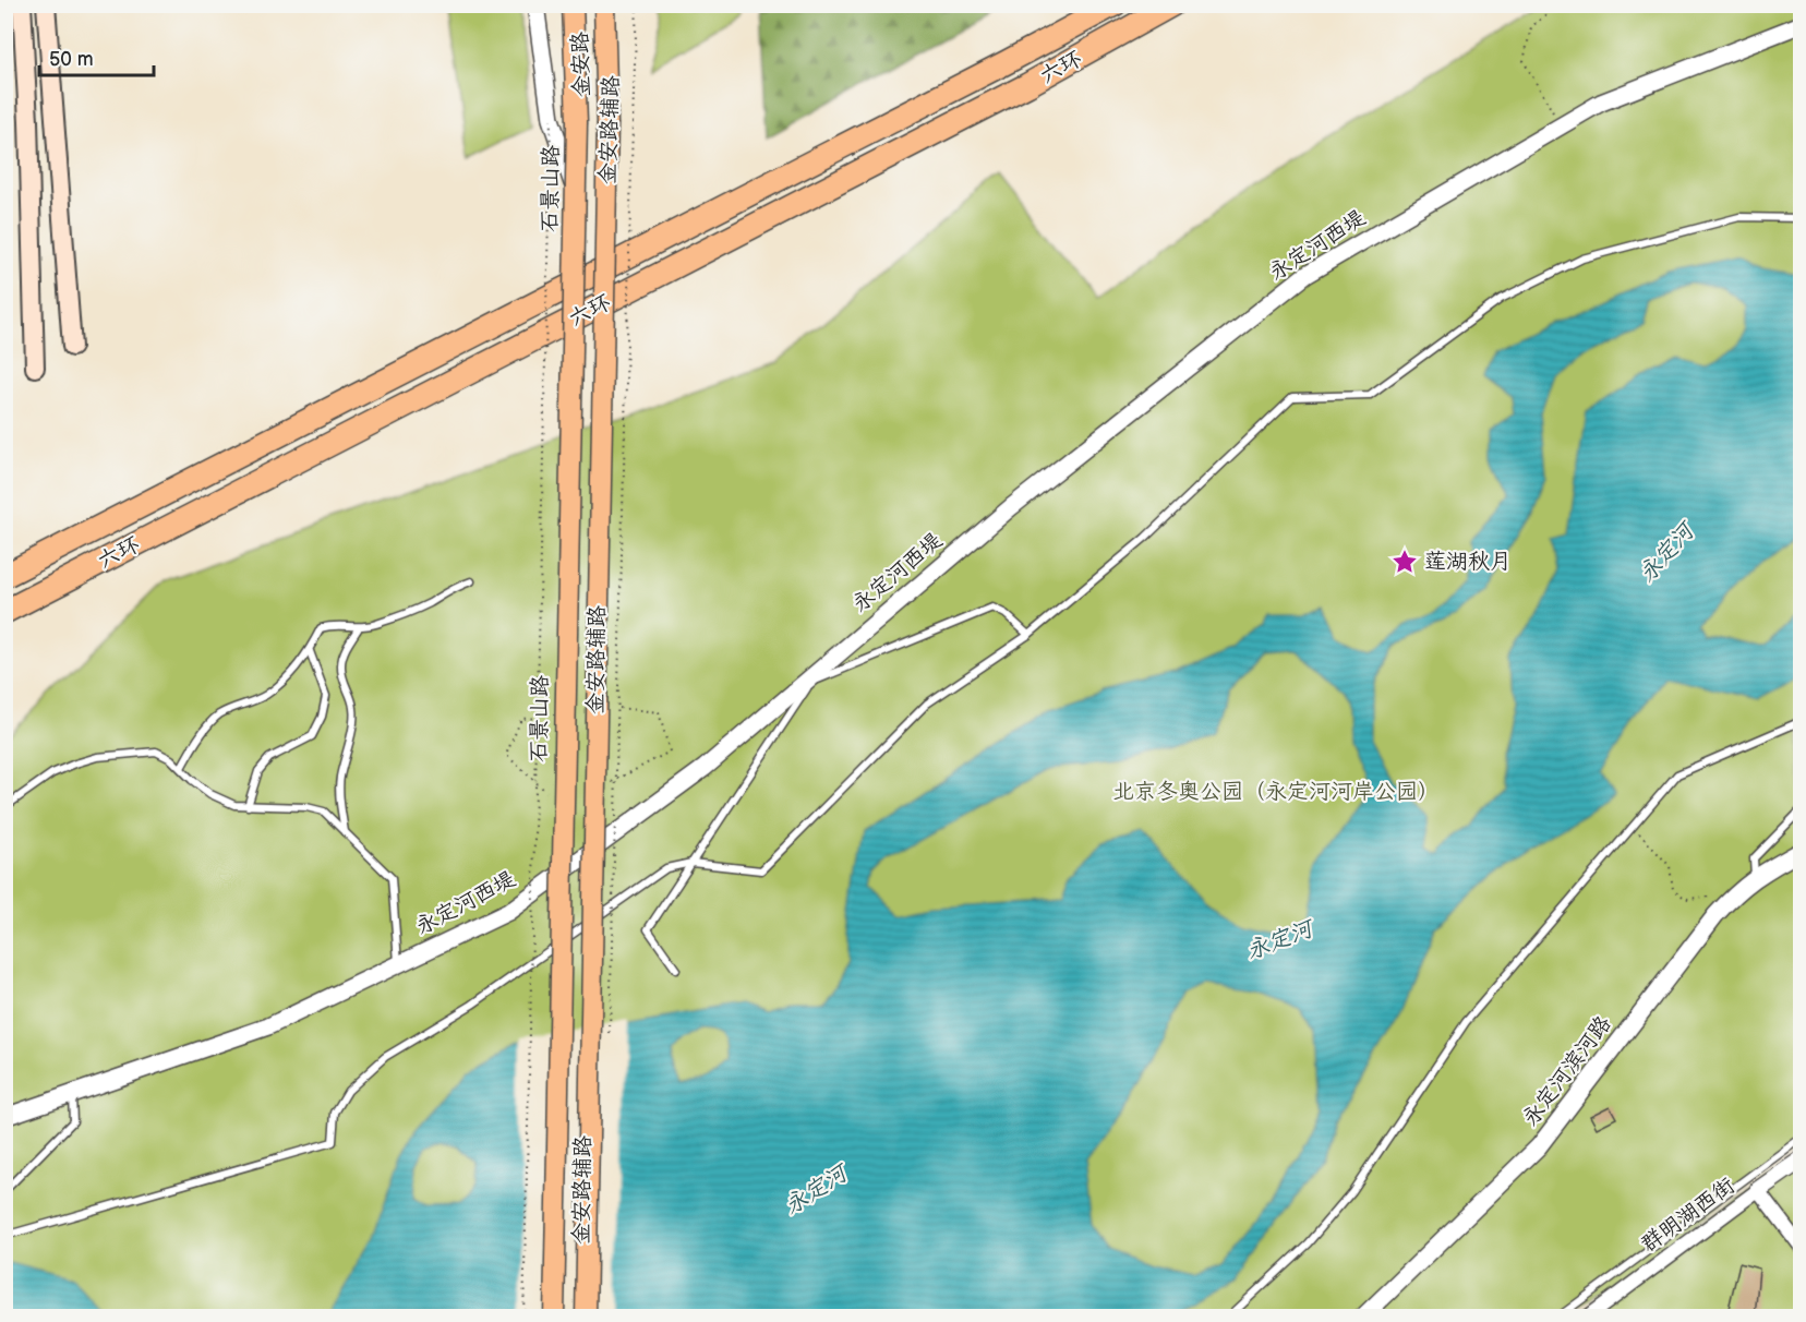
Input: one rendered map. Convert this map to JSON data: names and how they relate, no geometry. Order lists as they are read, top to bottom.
{
  "streets": {
    "highway": ["六环"],
    "main road": ["金安路", "石景山路"],
    "street": [
      "金安路辅路",
      "永定河西堤",
      "永定河滨河路",
      "群明湖西街"
    ]
  },
  "crossings": [
    ["金安路", "石景山路"],
    ["金安路辅路", "石景山路"]
  ],
  "water": ["永定河"],
  "parks": ["北京冬奥公园（永定河河岸公园）"],
  "places": {
    "place": ["莲湖秋月"]
  },
  "scale_bar": "50 m"
}
